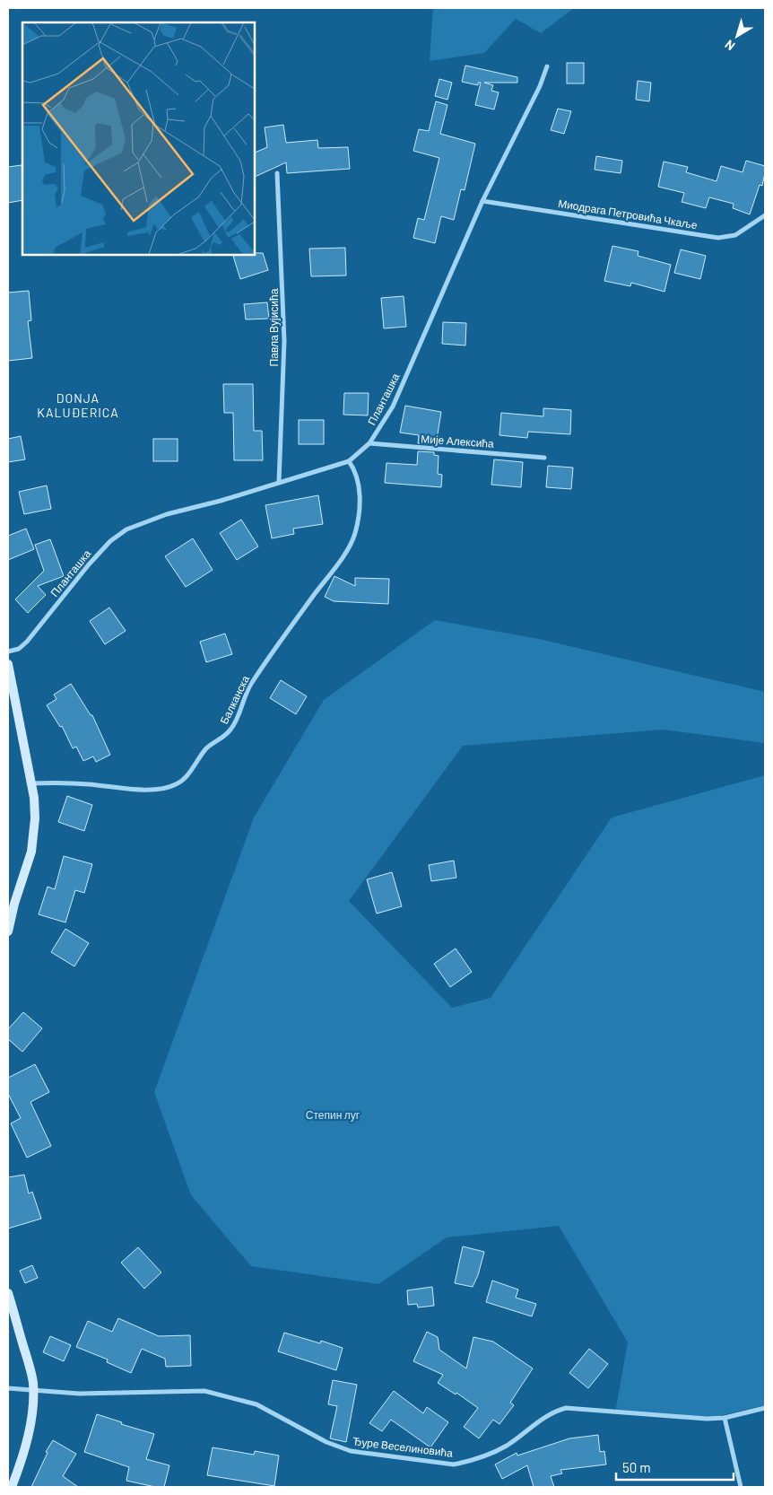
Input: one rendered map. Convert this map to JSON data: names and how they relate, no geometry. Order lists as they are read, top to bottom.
{
  "streets": {
    "street": [
      "Миодрага Петровића Чкаље",
      "Павла Вујисића",
      "Планташка",
      "Мије Алексића",
      "Балканска",
      "Ђуре Веселиновића"
    ]
  },
  "crossings": [
    ["Миодрага Петровића Чкаље", "Планташка"],
    ["Павла Вујисића", "Планташка"],
    ["Планташка", "Мије Алексића"],
    ["Планташка", "Балканска"]
  ],
  "districts": ["DONJA KALUĐERICA"],
  "parks": ["Степин луг"],
  "scale_bar": "50 m",
  "north": "bottom left"
}
